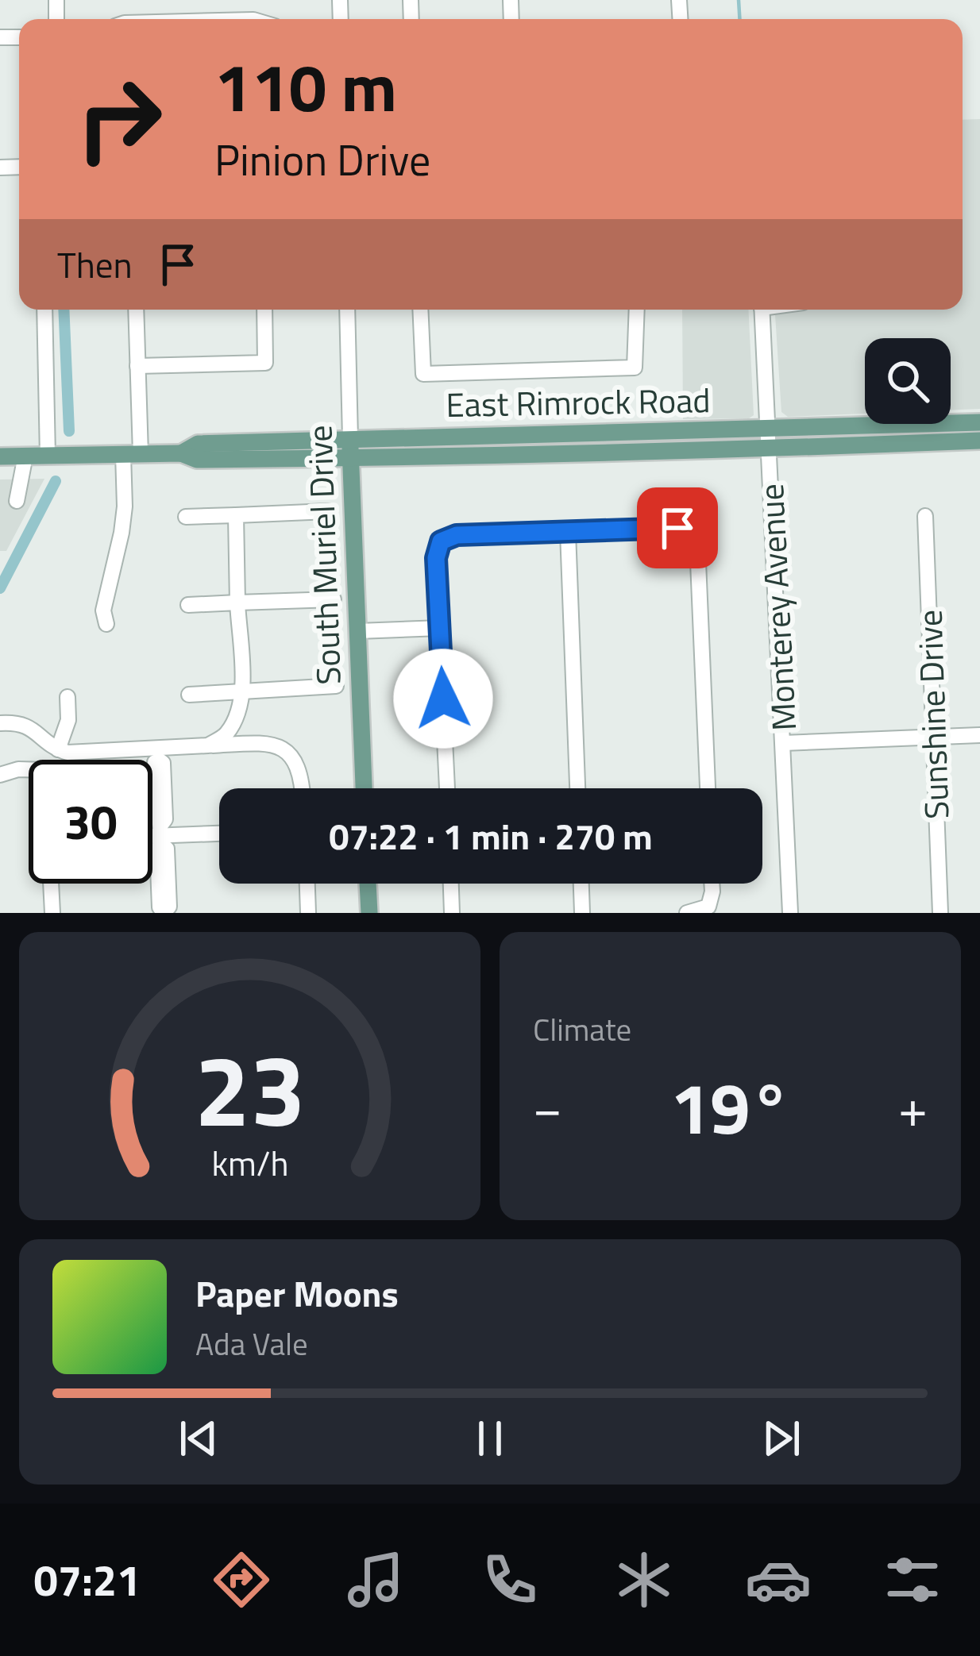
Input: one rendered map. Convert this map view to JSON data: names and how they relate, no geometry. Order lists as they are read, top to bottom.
{
  "streets": {
    "main road": ["East Rimrock Road", "South Muriel Drive"],
    "street": ["Monterey Avenue", "Sunshine Drive"]
  },
  "crossings": [
    ["East Rimrock Road", "South Muriel Drive"],
    ["East Rimrock Road", "Monterey Avenue"]
  ],
  "page": {
    "turn": ["110 m", "Pinion Drive"],
    "then": "Then",
    "limit": "30",
    "trip": "07:22 · 1 min · 270 m",
    "tile": "Climate",
    "heat": ["−", "19°", "+"],
    "song": ["Paper Moons", "Ada Vale"],
    "tabs": "07:21",
    "gauge": ["23", "km/h"]
  }
}
